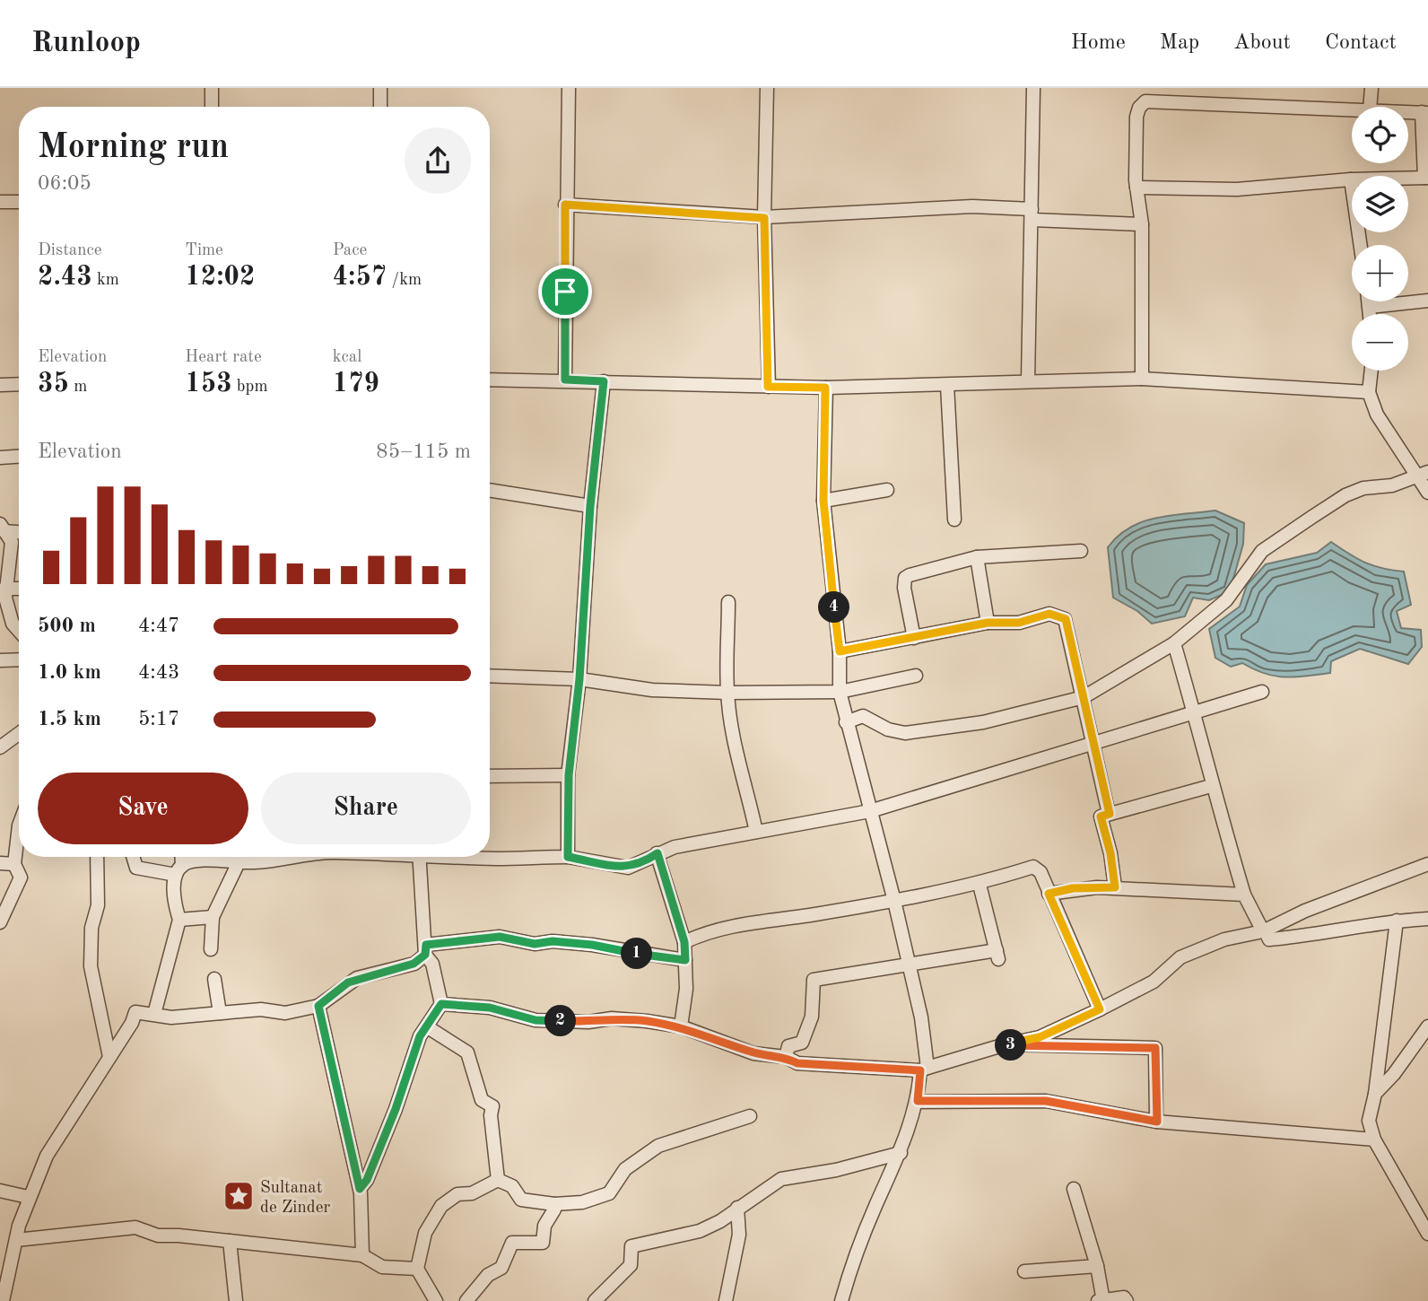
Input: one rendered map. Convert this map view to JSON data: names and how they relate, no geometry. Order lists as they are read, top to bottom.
{
  "places": {
    "place": ["Sultanat de Zinder"]
  },
  "page": {
    "header": "Runloop",
    "nav": [
      "Home",
      "Map",
      "About",
      "Contact"
    ],
    "map_buttons": ["+", "−"],
    "heading": ["Morning run", "06:05"],
    "stats": [
      ["Distance", "2.43 km"],
      ["Time", "12:02"],
      ["Pace", "4:57 /km"],
      ["Elevation", "35 m"],
      ["Heart rate", "153 bpm"],
      ["kcal", "179"]
    ],
    "chart": ["Elevation", "85–115 m"],
    "pins": [
      "4",
      "1",
      "2",
      "3"
    ],
    "list": [
      {
        "name": "500 m",
        "note": "4:47"
      },
      {
        "name": "1.0 km",
        "note": "4:43"
      },
      {
        "name": "1.5 km",
        "note": "5:17"
      }
    ],
    "buttons": ["Save", "Share"]
  }
}
